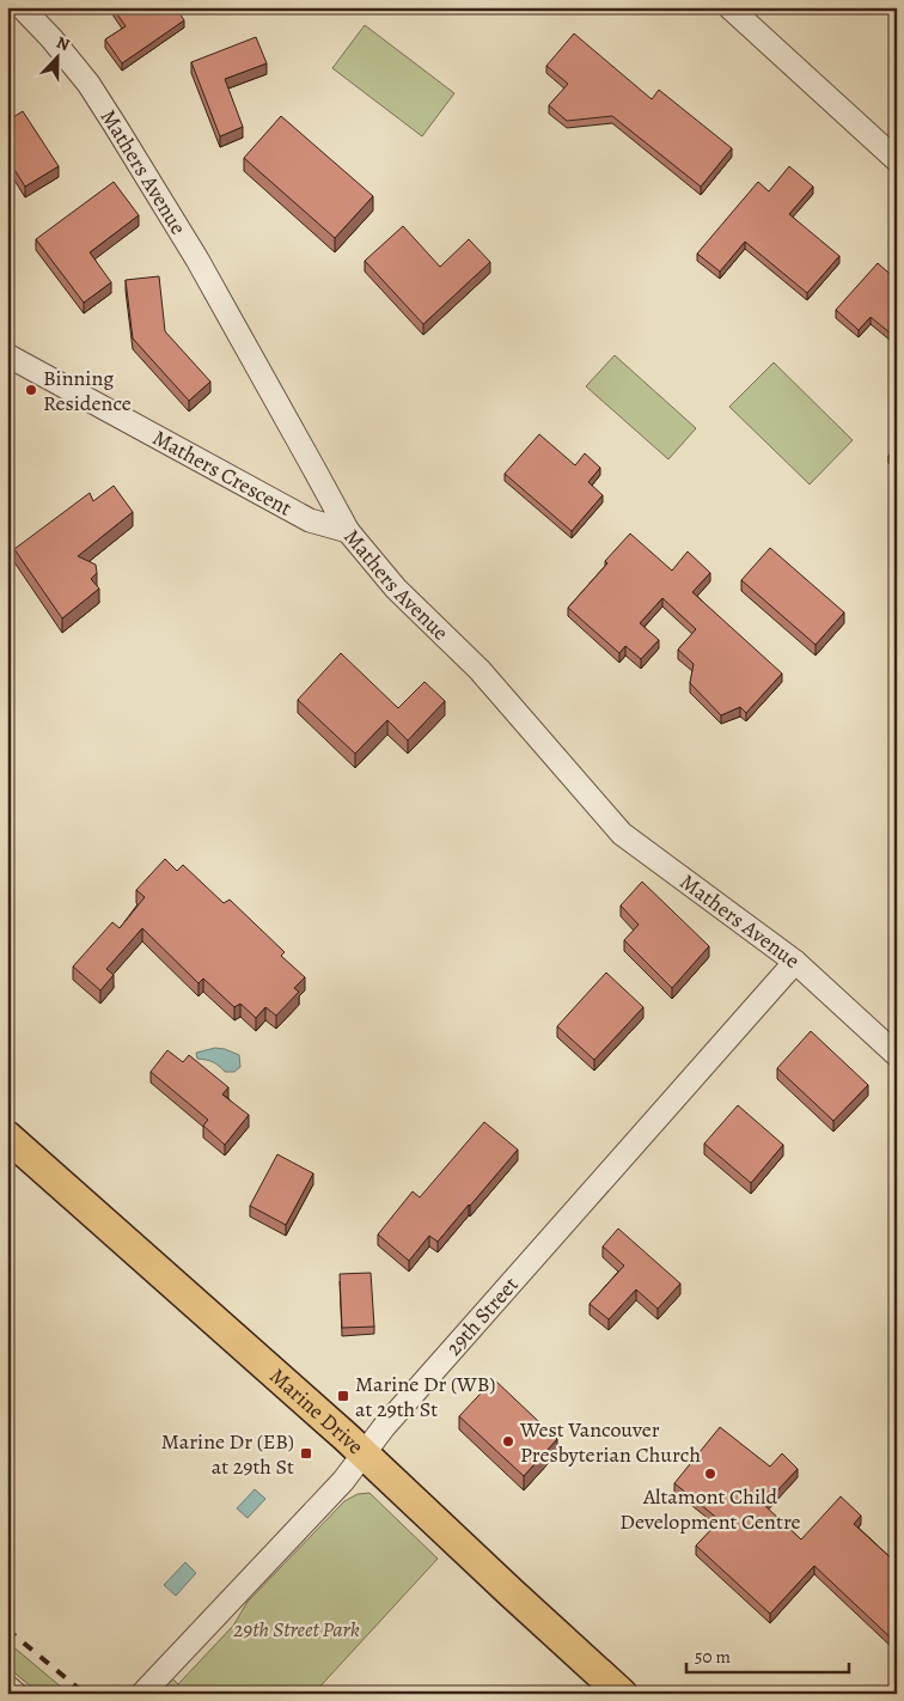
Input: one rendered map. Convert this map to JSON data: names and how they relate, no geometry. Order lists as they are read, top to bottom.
{
  "streets": {
    "main road": ["Marine Drive"],
    "street": ["Mathers Avenue", "Mathers Crescent", "29th Street"]
  },
  "crossings": [
    ["Mathers Avenue", "Mathers Crescent"],
    ["Mathers Avenue", "29th Street"],
    ["29th Street", "Marine Drive"]
  ],
  "parks": ["29th Street Park"],
  "places": {
    "other": ["Binning Residence", "West Vancouver Presbyterian Church", "Altamont Child Development Centre"],
    "transit": ["Marine Dr (WB) at 29th St", "Marine Dr (EB) at 29th St"]
  },
  "scale_bar": "50 m",
  "north": "top"
}
